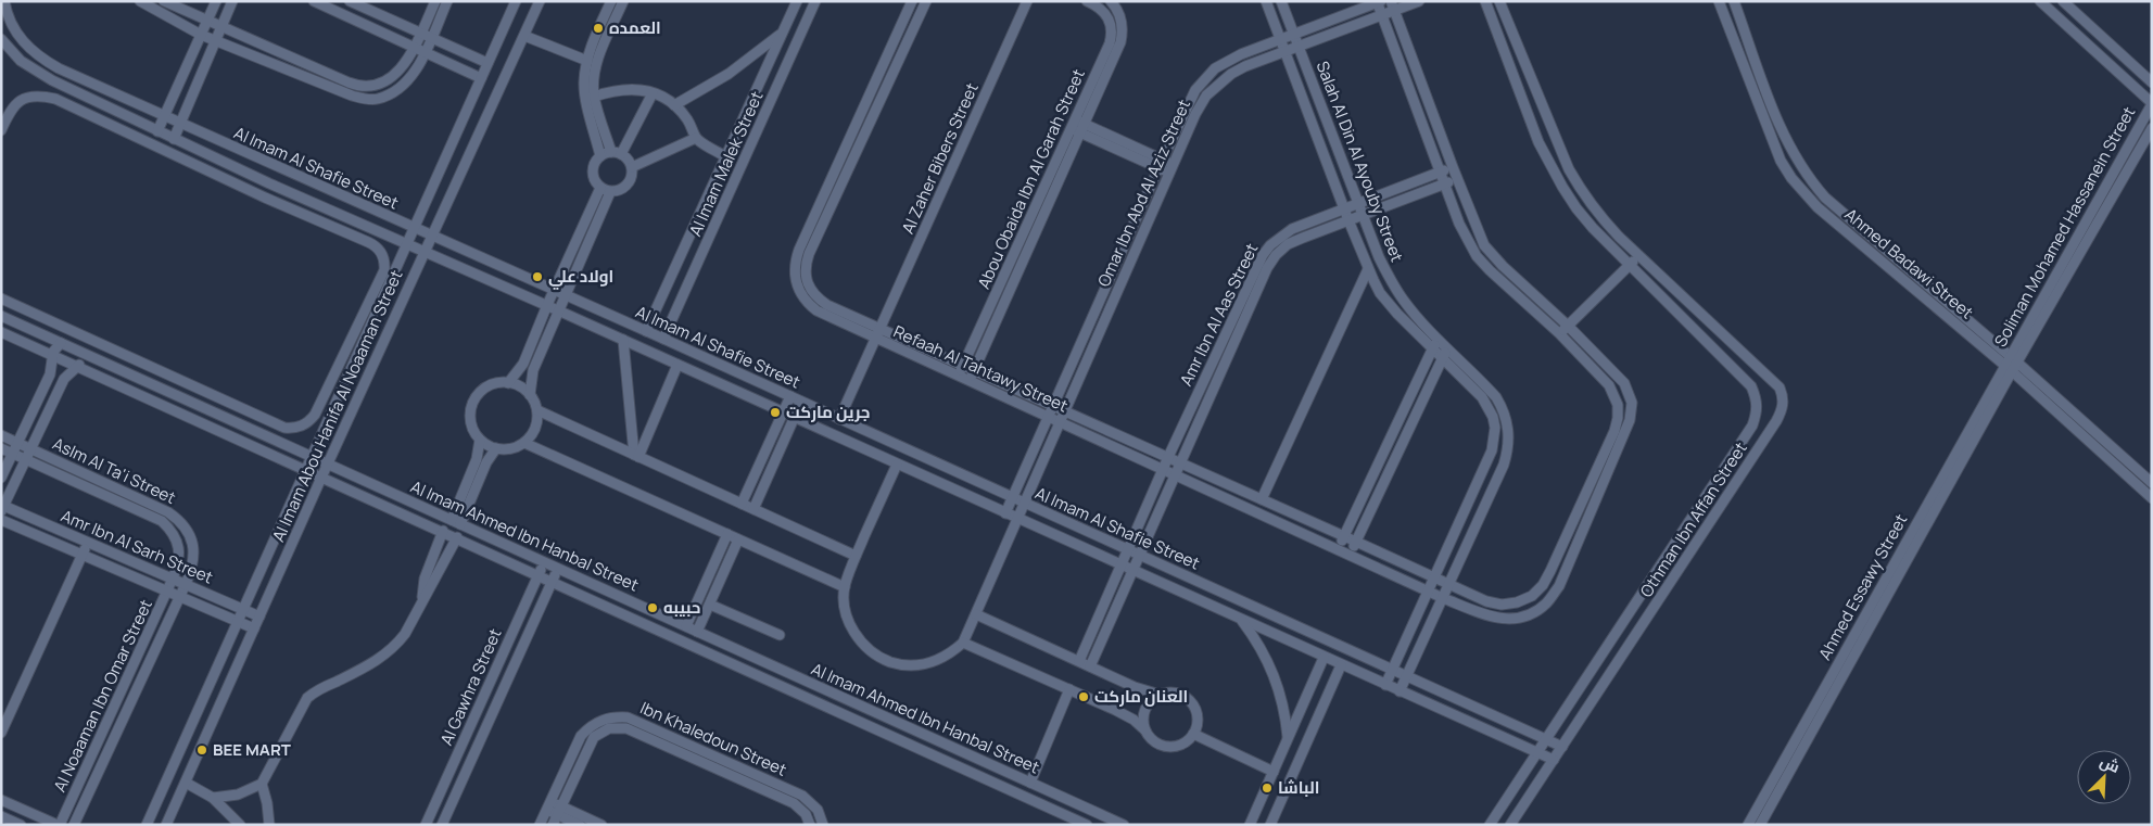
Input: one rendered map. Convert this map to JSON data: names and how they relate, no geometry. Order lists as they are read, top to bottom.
{
  "streets": {
    "street": [
      "Al Zaher Bibers Street",
      "Salah Al Din Al Ayouby Street",
      "Al Imam Malek Street",
      "Al Imam Al Shafie Street",
      "Abou Obaida Ibn Al Garah Street",
      "Omar Ibn Abd Al Aziz Street",
      "Soliman Mohamed Hassanein Street",
      "Ahmed Badawi Street",
      "Amr Ibn Al Aas Street",
      "Refaah Al Tahtawy Street",
      "Al Imam Abou Hanifa Al Noaaman Street",
      "Aslm Al Ta'i Street",
      "Othman Ibn Affan Street",
      "Al Imam Ahmed Ibn Hanbal Street",
      "Amr Ibn Al Sarh Street",
      "Ahmed Essawy Street",
      "Al Gawhra Street",
      "Al Noaaman Ibn Omar Street",
      "Ibn Khaledoun Street"
    ]
  },
  "crossings": [
    ["Al Zaher Bibers Street", "Al Imam Al Shafie Street"],
    ["Al Zaher Bibers Street", "Refaah Al Tahtawy Street"],
    ["Salah Al Din Al Ayouby Street", "Al Imam Al Shafie Street"],
    ["Salah Al Din Al Ayouby Street", "Omar Ibn Abd Al Aziz Street"],
    ["Salah Al Din Al Ayouby Street", "Amr Ibn Al Aas Street"],
    ["Salah Al Din Al Ayouby Street", "Refaah Al Tahtawy Street"],
    ["Al Imam Malek Street", "Al Imam Al Shafie Street"],
    ["Al Imam Al Shafie Street", "Omar Ibn Abd Al Aziz Street"],
    ["Al Imam Al Shafie Street", "Amr Ibn Al Aas Street"],
    ["Al Imam Al Shafie Street", "Al Imam Abou Hanifa Al Noaaman Street"],
    ["Al Imam Al Shafie Street", "Othman Ibn Affan Street"],
    ["Abou Obaida Ibn Al Garah Street", "Refaah Al Tahtawy Street"],
    ["Omar Ibn Abd Al Aziz Street", "Refaah Al Tahtawy Street"],
    ["Soliman Mohamed Hassanein Street", "Ahmed Badawi Street"],
    ["Soliman Mohamed Hassanein Street", "Ahmed Essawy Street"],
    ["Ahmed Badawi Street", "Ahmed Essawy Street"],
    ["Amr Ibn Al Aas Street", "Refaah Al Tahtawy Street"],
    ["Al Imam Abou Hanifa Al Noaaman Street", "Al Imam Ahmed Ibn Hanbal Street"],
    ["Al Imam Abou Hanifa Al Noaaman Street", "Amr Ibn Al Sarh Street"],
    ["Aslm Al Ta'i Street", "Amr Ibn Al Sarh Street"],
    ["Aslm Al Ta'i Street", "Al Noaaman Ibn Omar Street"],
    ["Al Imam Ahmed Ibn Hanbal Street", "Al Gawhra Street"],
    ["Amr Ibn Al Sarh Street", "Al Noaaman Ibn Omar Street"]
  ],
  "places": [
    "العمده",
    "اولاد علي",
    "جرين ماركت",
    "حبيبه",
    "العنان ماركت",
    "BEE MART",
    "الباشا"
  ],
  "north": "top right"
}
